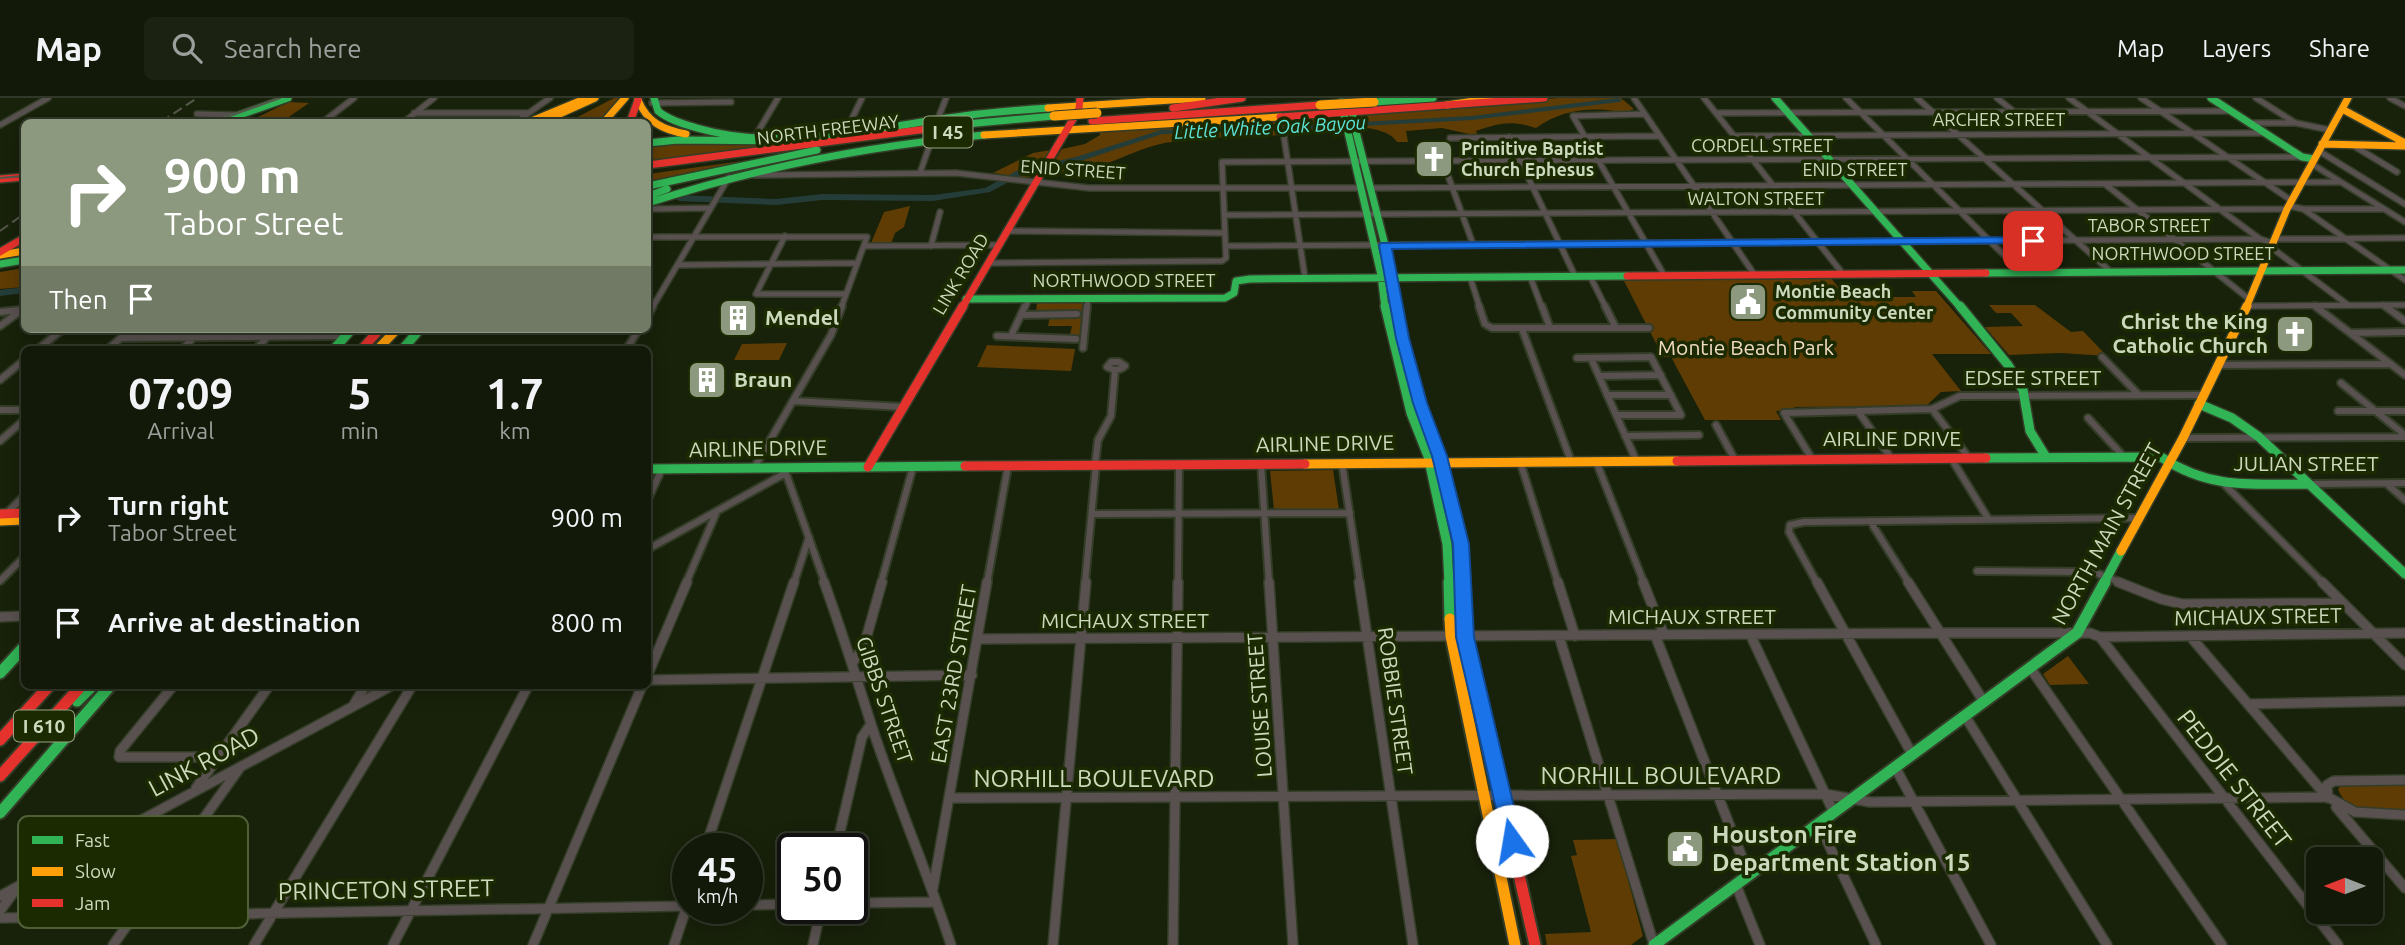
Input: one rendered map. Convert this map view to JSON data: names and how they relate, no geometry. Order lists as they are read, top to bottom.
{
  "streets": {
    "main road": [
      "NORTH FREEWAY",
      "I 45",
      "NORTHWOOD STREET",
      "LINK ROAD",
      "AIRLINE DRIVE",
      "JULIAN STREET",
      "NORTH MAIN STREET",
      "I 610"
    ],
    "street": [
      "ARCHER STREET",
      "CORDELL STREET",
      "ENID STREET",
      "WALTON STREET",
      "TABOR STREET",
      "EDSEE STREET",
      "MICHAUX STREET",
      "EAST 23RD STREET",
      "GIBBS STREET",
      "ROBBIE STREET",
      "LOUISE STREET",
      "NORHILL BOULEVARD",
      "PEDDIE STREET",
      "PRINCETON STREET"
    ]
  },
  "crossings": [
    ["CORDELL STREET", "ENID STREET"],
    ["CORDELL STREET", "NORTH MAIN STREET"],
    ["ENID STREET", "LINK ROAD"],
    ["ENID STREET", "NORTH MAIN STREET"],
    ["WALTON STREET", "NORTH MAIN STREET"],
    ["TABOR STREET", "NORTH MAIN STREET"],
    ["NORTHWOOD STREET", "LINK ROAD"],
    ["NORTHWOOD STREET", "NORTH MAIN STREET"],
    ["LINK ROAD", "AIRLINE DRIVE"],
    ["EDSEE STREET", "AIRLINE DRIVE"],
    ["EDSEE STREET", "NORTH MAIN STREET"],
    ["AIRLINE DRIVE", "JULIAN STREET"],
    ["AIRLINE DRIVE", "NORTH MAIN STREET"],
    ["AIRLINE DRIVE", "EAST 23RD STREET"],
    ["AIRLINE DRIVE", "GIBBS STREET"],
    ["AIRLINE DRIVE", "ROBBIE STREET"],
    ["AIRLINE DRIVE", "LOUISE STREET"],
    ["JULIAN STREET", "NORTH MAIN STREET"],
    ["NORTH MAIN STREET", "MICHAUX STREET"],
    ["NORTH MAIN STREET", "NORHILL BOULEVARD"],
    ["MICHAUX STREET", "EAST 23RD STREET"],
    ["MICHAUX STREET", "ROBBIE STREET"],
    ["MICHAUX STREET", "LOUISE STREET"],
    ["MICHAUX STREET", "PEDDIE STREET"],
    ["EAST 23RD STREET", "GIBBS STREET"],
    ["EAST 23RD STREET", "NORHILL BOULEVARD"],
    ["ROBBIE STREET", "NORHILL BOULEVARD"],
    ["LOUISE STREET", "NORHILL BOULEVARD"],
    ["NORHILL BOULEVARD", "PEDDIE STREET"]
  ],
  "water": ["Little White Oak Bayou"],
  "parks": ["Montie Beach Park"],
  "places": {
    "church": ["Primitive Baptist Church Ephesus", "Christ the King Catholic Church"],
    "public building": ["Montie Beach Community Center", "Houston Fire Department Station 15"],
    "building": ["Mendel", "Braun"]
  },
  "legend": ["Fast", "Slow", "Jam"],
  "north": "left",
  "page": {
    "header": "Map",
    "search": "Search here",
    "nav": ["Map", "Layers", "Share"],
    "turn": ["900 m", "Tabor Street"],
    "then": "Then",
    "eta": [
      "07:09",
      "Arrival",
      "5",
      "min",
      "1.7",
      "km"
    ],
    "list": [
      {
        "name": "Turn right",
        "note": "Tabor Street",
        "value": "900 m"
      },
      {
        "name": "Arrive at destination",
        "value": "800 m"
      }
    ],
    "speed": "45 km/h",
    "limit": "50"
  }
}
